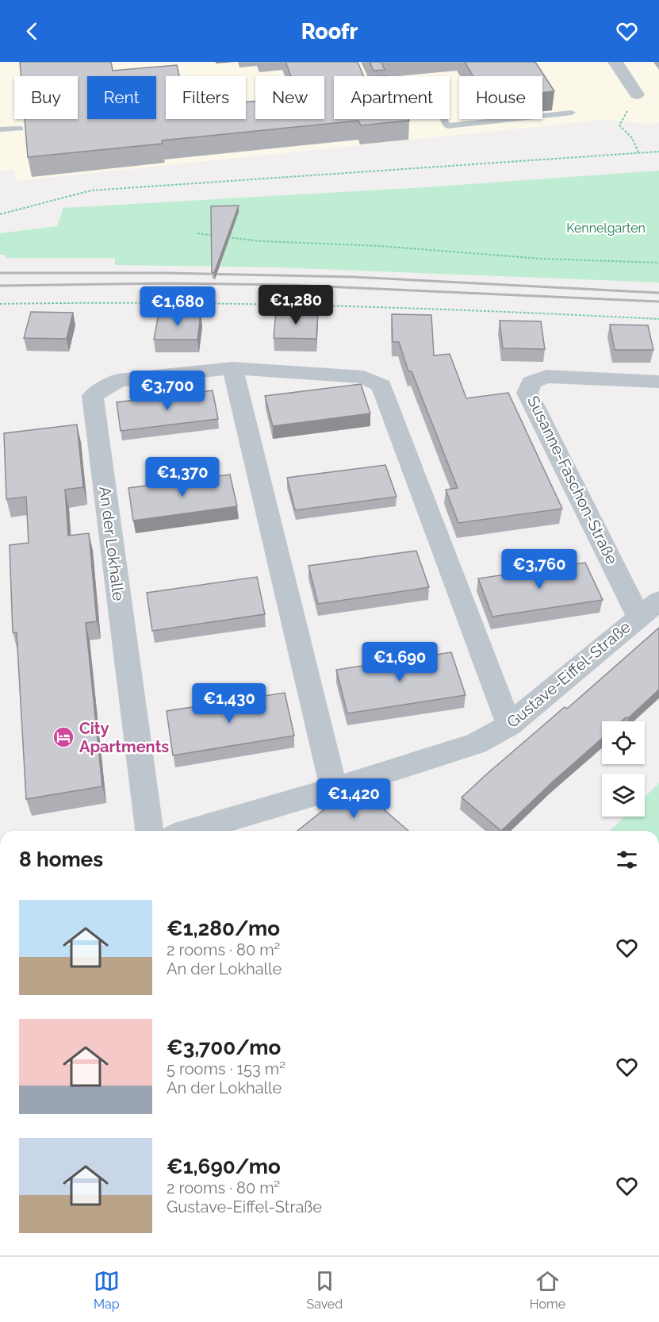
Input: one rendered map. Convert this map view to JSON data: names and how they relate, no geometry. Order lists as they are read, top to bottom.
{
  "streets": {
    "street": ["Susanne-Faschon-Straße", "An der Lokhalle", "Gustave-Eiffel-Straße"]
  },
  "crossings": [
    ["Susanne-Faschon-Straße", "Gustave-Eiffel-Straße"],
    ["An der Lokhalle", "Gustave-Eiffel-Straße"]
  ],
  "parks": ["Kennelgarten"],
  "places": {
    "hotel": ["City Apartments"]
  },
  "page": {
    "header": "Roofr",
    "chip": [
      "Buy",
      "Rent",
      "Filters",
      "New",
      "Apartment",
      "House"
    ],
    "price": [
      "€1,280",
      "€1,680",
      "€3,700",
      "€1,370",
      "€3,760",
      "€1,690",
      "€1,430",
      "€1,420"
    ],
    "heading": "8 homes",
    "list": [
      {
        "name": "€1,280/mo",
        "note": "2 rooms · 80 m² · An der Lokhalle"
      },
      {
        "name": "€3,700/mo",
        "note": "5 rooms · 153 m² · An der Lokhalle"
      },
      {
        "name": "€1,690/mo",
        "note": "2 rooms · 80 m² · Gustave-Eiffel-Straße"
      }
    ],
    "tabs": ["Map", "Saved", "Home"]
  }
}
